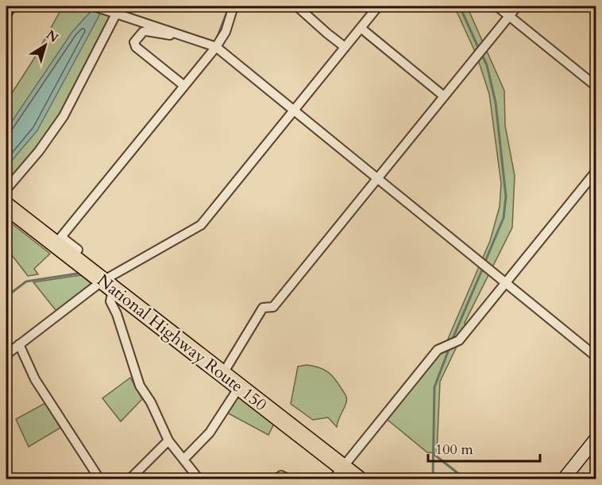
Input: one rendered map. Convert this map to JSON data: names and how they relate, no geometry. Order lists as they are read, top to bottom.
{
  "streets": {
    "highway": ["National Highway Route 150"]
  },
  "scale_bar": "100 m",
  "north": "top right"
}
